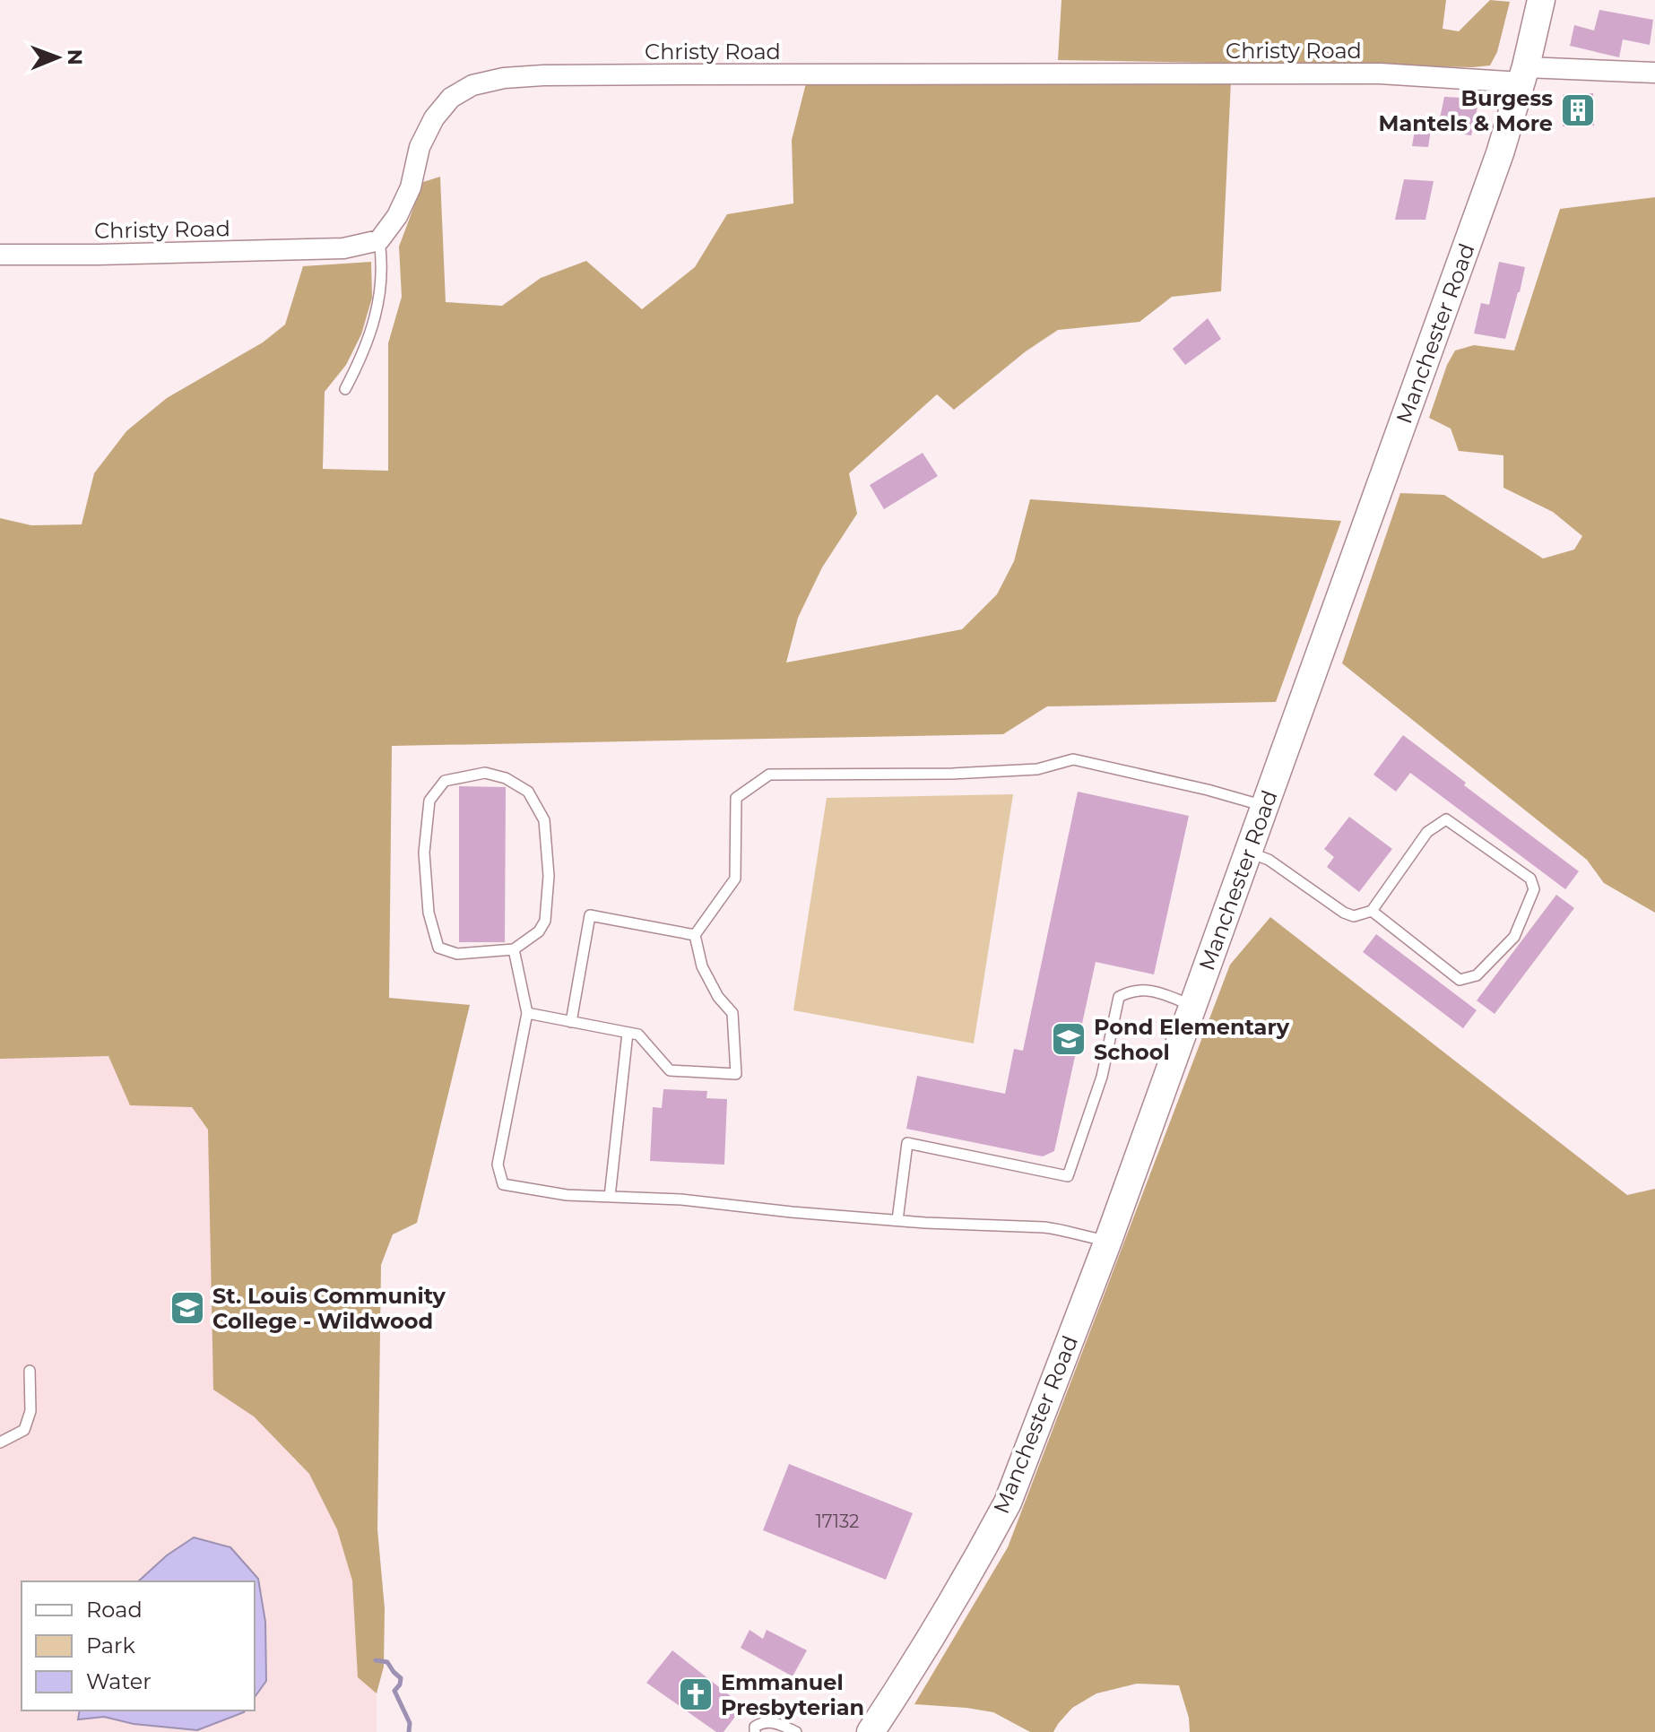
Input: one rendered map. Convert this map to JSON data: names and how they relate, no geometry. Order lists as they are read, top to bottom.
{
  "streets": {
    "street": ["Christy Road", "Manchester Road"]
  },
  "crossings": [
    ["Christy Road", "Manchester Road"]
  ],
  "places": {
    "building": ["Burgess Mantels & More"],
    "school or university": ["Pond Elementary School", "St. Louis Community College - Wildwood"],
    "church": ["Emmanuel Presbyterian"]
  },
  "house_numbers": ["17132"],
  "legend": ["Road", "Park", "Water"],
  "north": "right"
}
